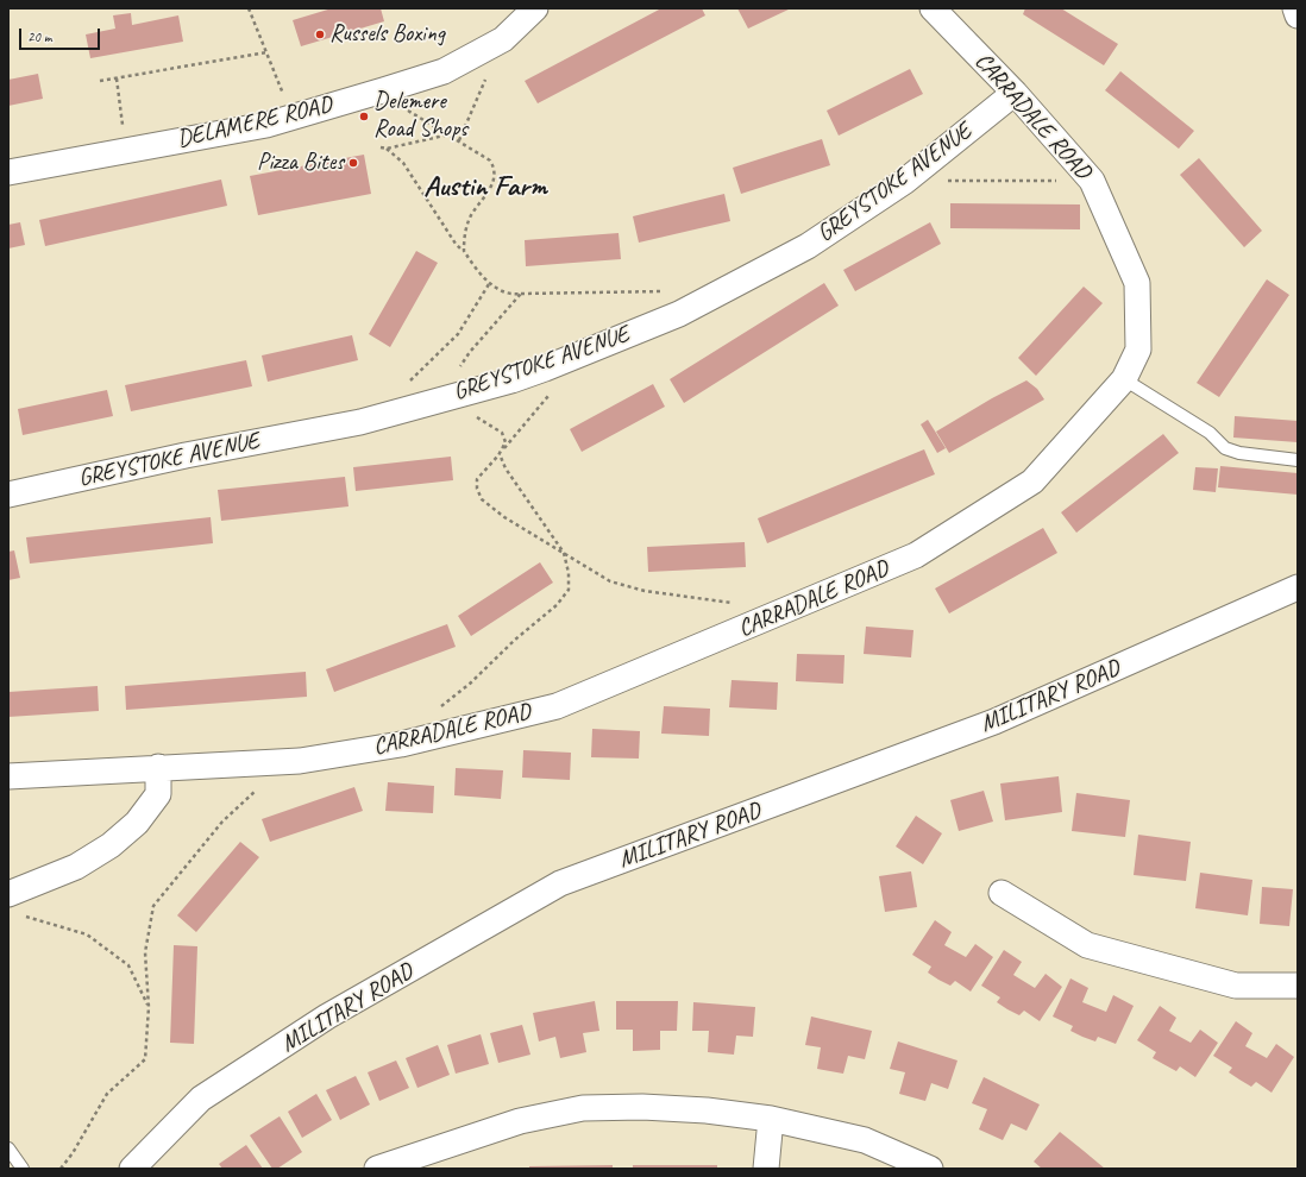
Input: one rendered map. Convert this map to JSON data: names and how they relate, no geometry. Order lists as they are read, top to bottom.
{
  "streets": {
    "street": [
      "CARRADALE ROAD",
      "DELAMERE ROAD",
      "GREYSTOKE AVENUE",
      "MILITARY ROAD"
    ]
  },
  "crossings": [
    ["CARRADALE ROAD", "GREYSTOKE AVENUE"]
  ],
  "districts": ["Austin Farm"],
  "places": ["Russels Boxing", "Delemere Road Shops", "Pizza Bites"],
  "scale_bar": "20 m"
}
